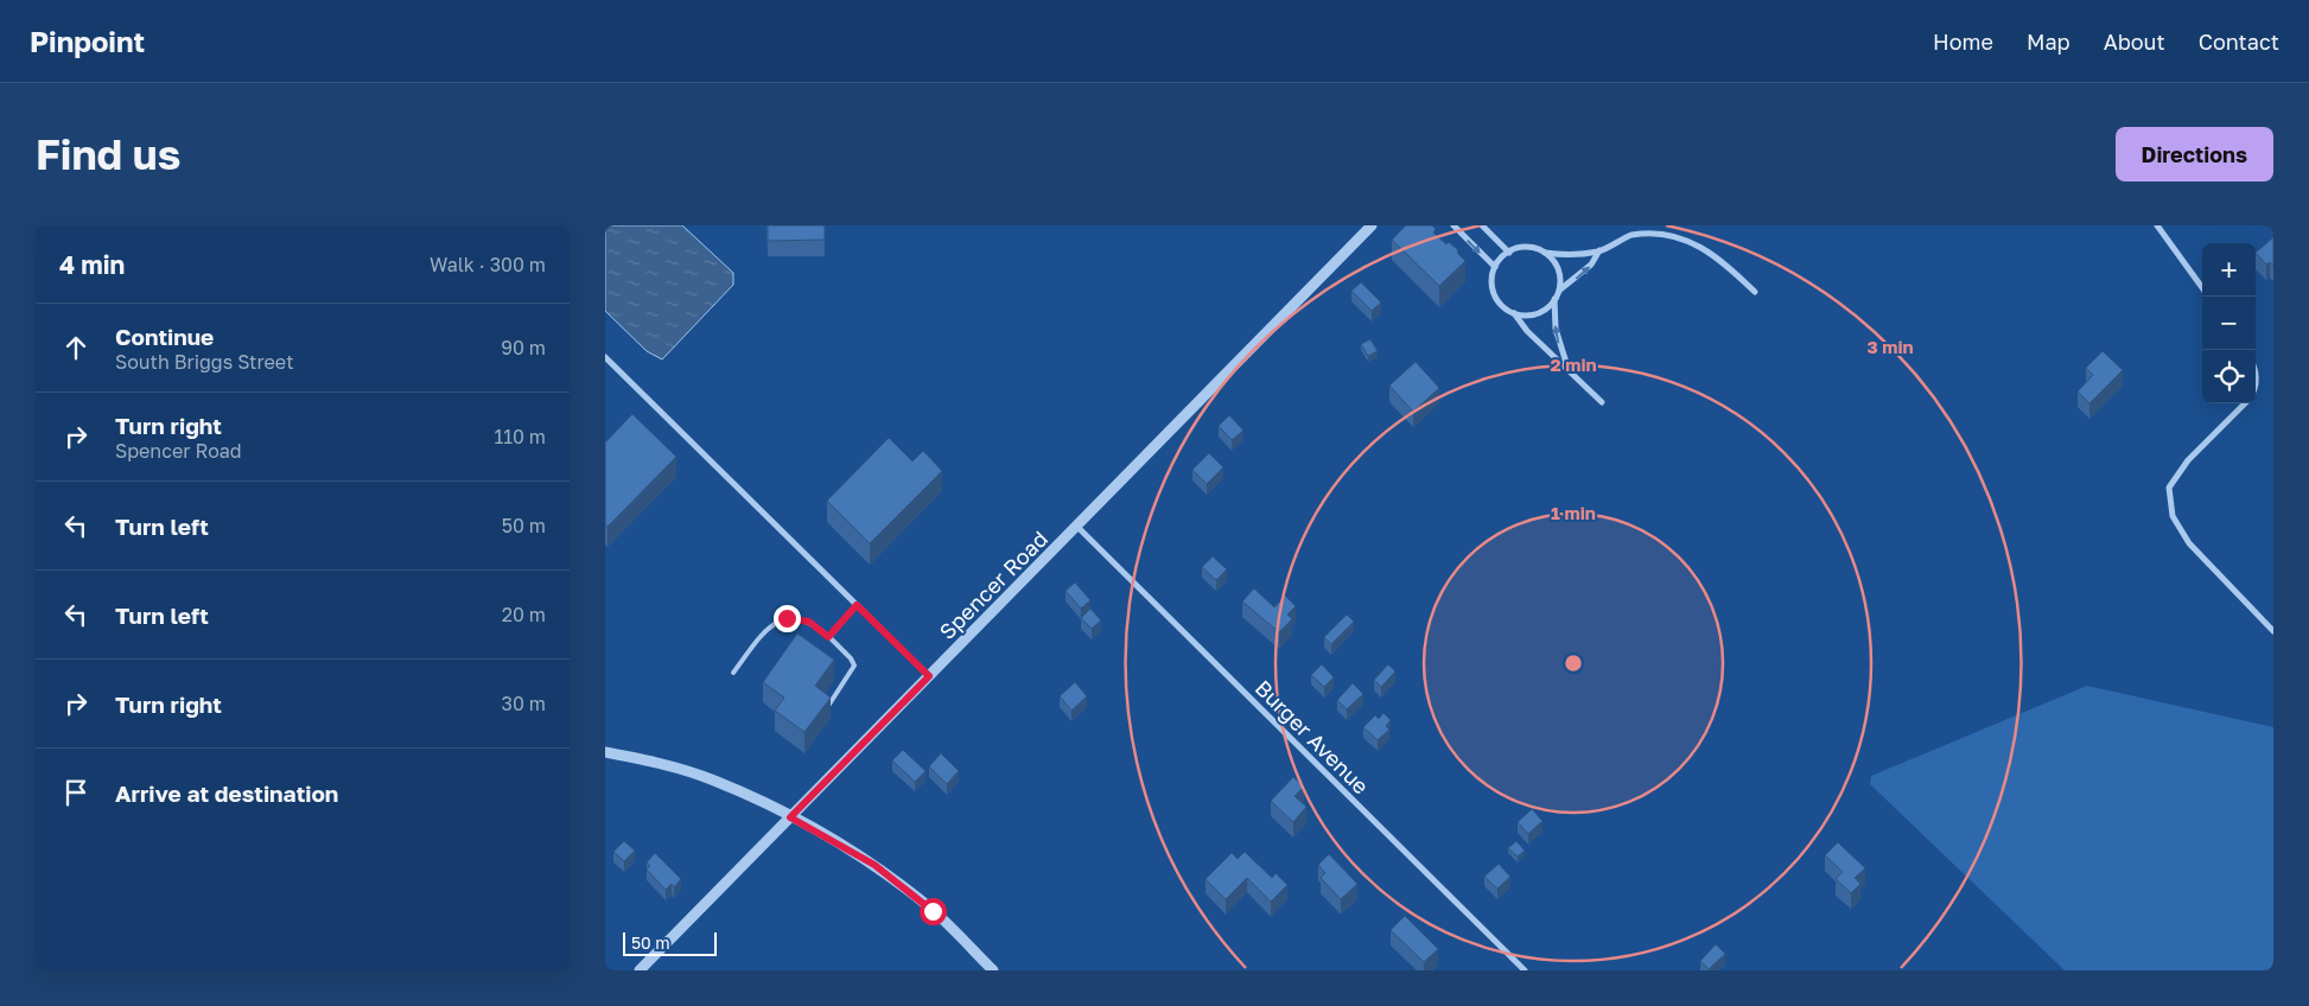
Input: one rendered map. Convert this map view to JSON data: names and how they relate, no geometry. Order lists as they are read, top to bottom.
{
  "streets": {
    "street": ["Spencer Road", "Burger Avenue"]
  },
  "crossings": [
    ["Spencer Road", "Burger Avenue"]
  ],
  "scale_bar": "50 m",
  "page": {
    "header": "Pinpoint",
    "nav": [
      "Home",
      "Map",
      "About",
      "Contact"
    ],
    "buttons": "Directions",
    "title": "Find us",
    "heading": ["4 min", "Walk · 300 m"],
    "map_buttons": ["+", "−"],
    "list": [
      ["Continue", "South Briggs Street", "90 m"],
      ["Turn right", "Spencer Road", "110 m"],
      ["Turn left", "50 m"],
      ["Turn left", "20 m"],
      ["Turn right", "30 m"],
      "Arrive at destination"
    ],
    "scale": "50 m"
  },
  "rings": ["3 min", "2 min", "1 min"]
}
